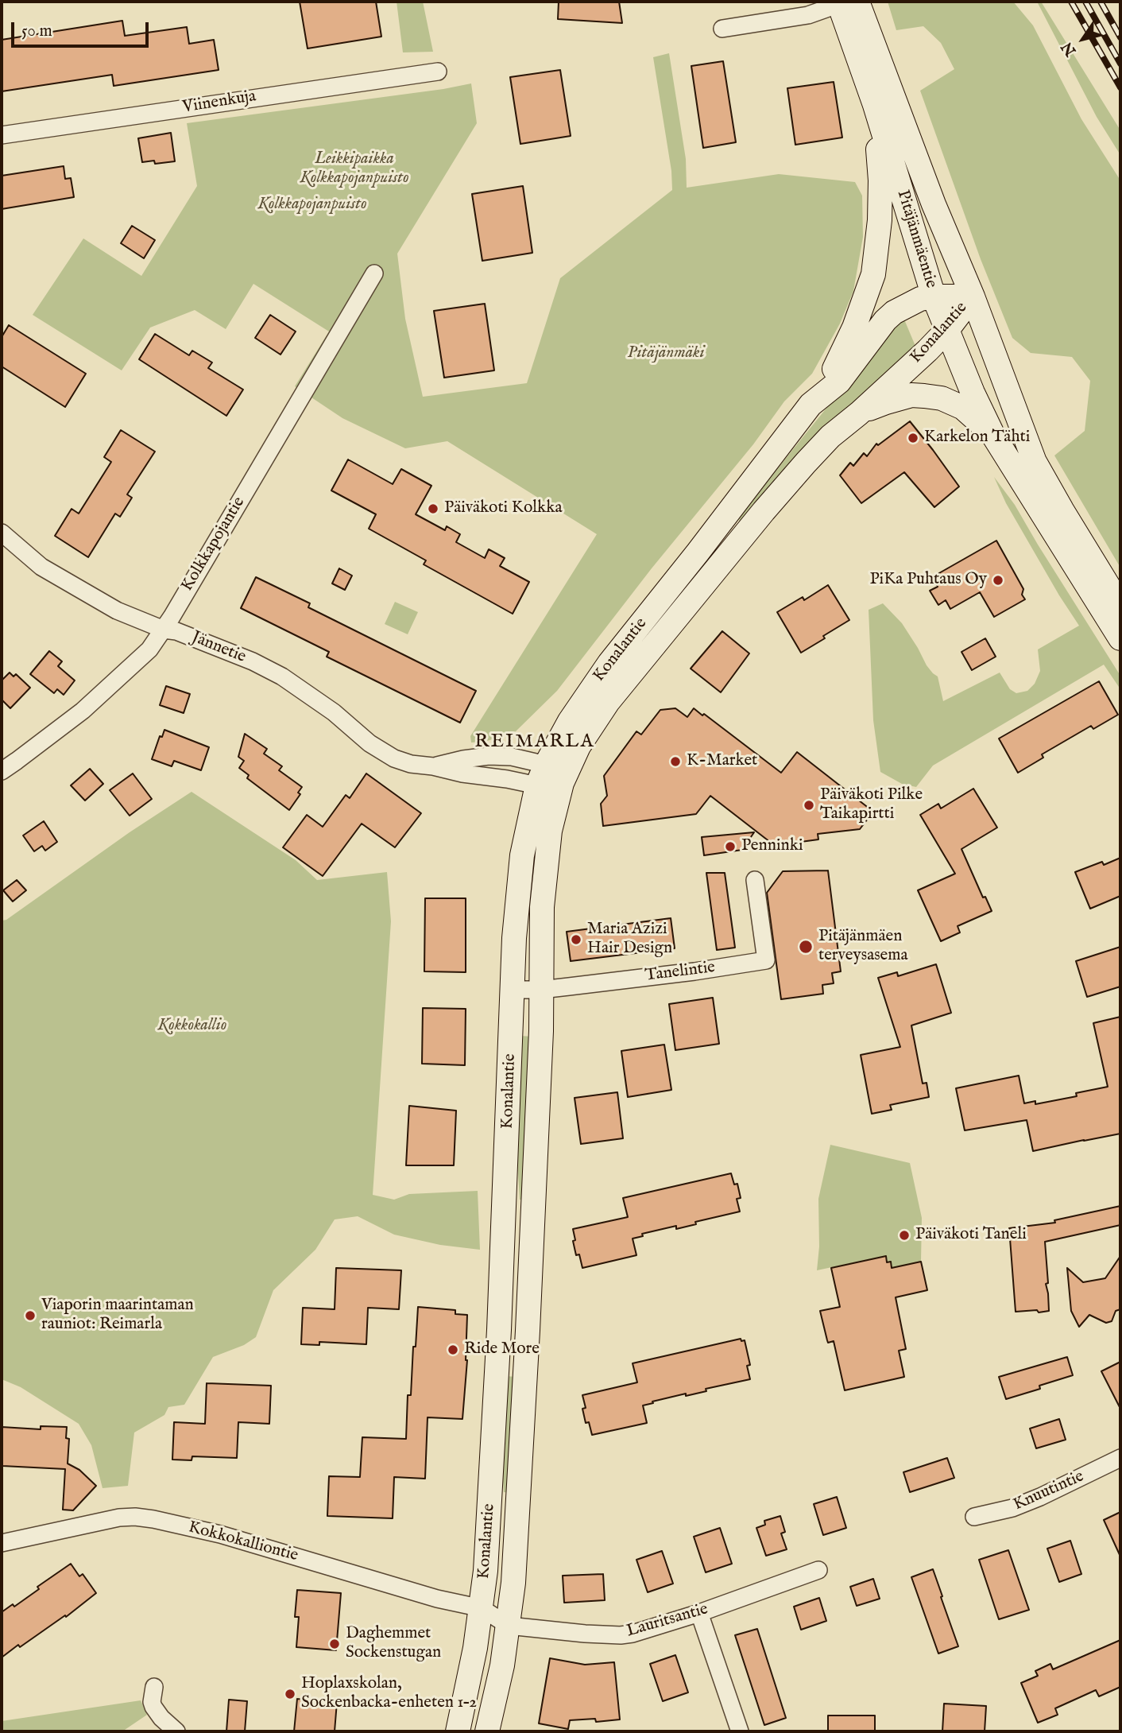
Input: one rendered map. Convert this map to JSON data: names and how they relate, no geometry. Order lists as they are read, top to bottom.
{
  "streets": {
    "main road": ["Pitäjänmäentie", "Konalantie"],
    "street": [
      "Viinenkuja",
      "Kolkkapojantie",
      "Jännetie",
      "Tanelintie",
      "Knuutintie",
      "Kokkokalliontie",
      "Lauritsantie"
    ]
  },
  "crossings": [
    ["Pitäjänmäentie", "Konalantie"],
    ["Konalantie", "Jännetie"],
    ["Konalantie", "Tanelintie"],
    ["Konalantie", "Kokkokalliontie"],
    ["Konalantie", "Lauritsantie"],
    ["Kolkkapojantie", "Jännetie"],
    ["Kokkokalliontie", "Lauritsantie"]
  ],
  "districts": ["REIMARLA"],
  "parks": [
    "Leikkipaikka Kolkkapojanpuisto",
    "Kolkkapojanpuisto",
    "Pitäjänmäki",
    "Kokkokallio"
  ],
  "places": [
    "Karkelon Tähti",
    "Päiväkoti Kolkka",
    "PiKa Puhtaus Oy",
    "K-Market",
    "Päiväkoti Pilke Taikapirtti",
    "Penninki",
    "Maria Azizi Hair Design",
    "Pitäjänmäen terveysasema",
    "Päiväkoti Taneli",
    "Viaporin maarintaman rauniot: Reimarla",
    "Ride More",
    "Daghemmet Sockenstugan",
    "Hoplaxskolan, Sockenbacka-enheten 1–2"
  ],
  "scale_bar": "50 m",
  "north": "bottom left"
}
